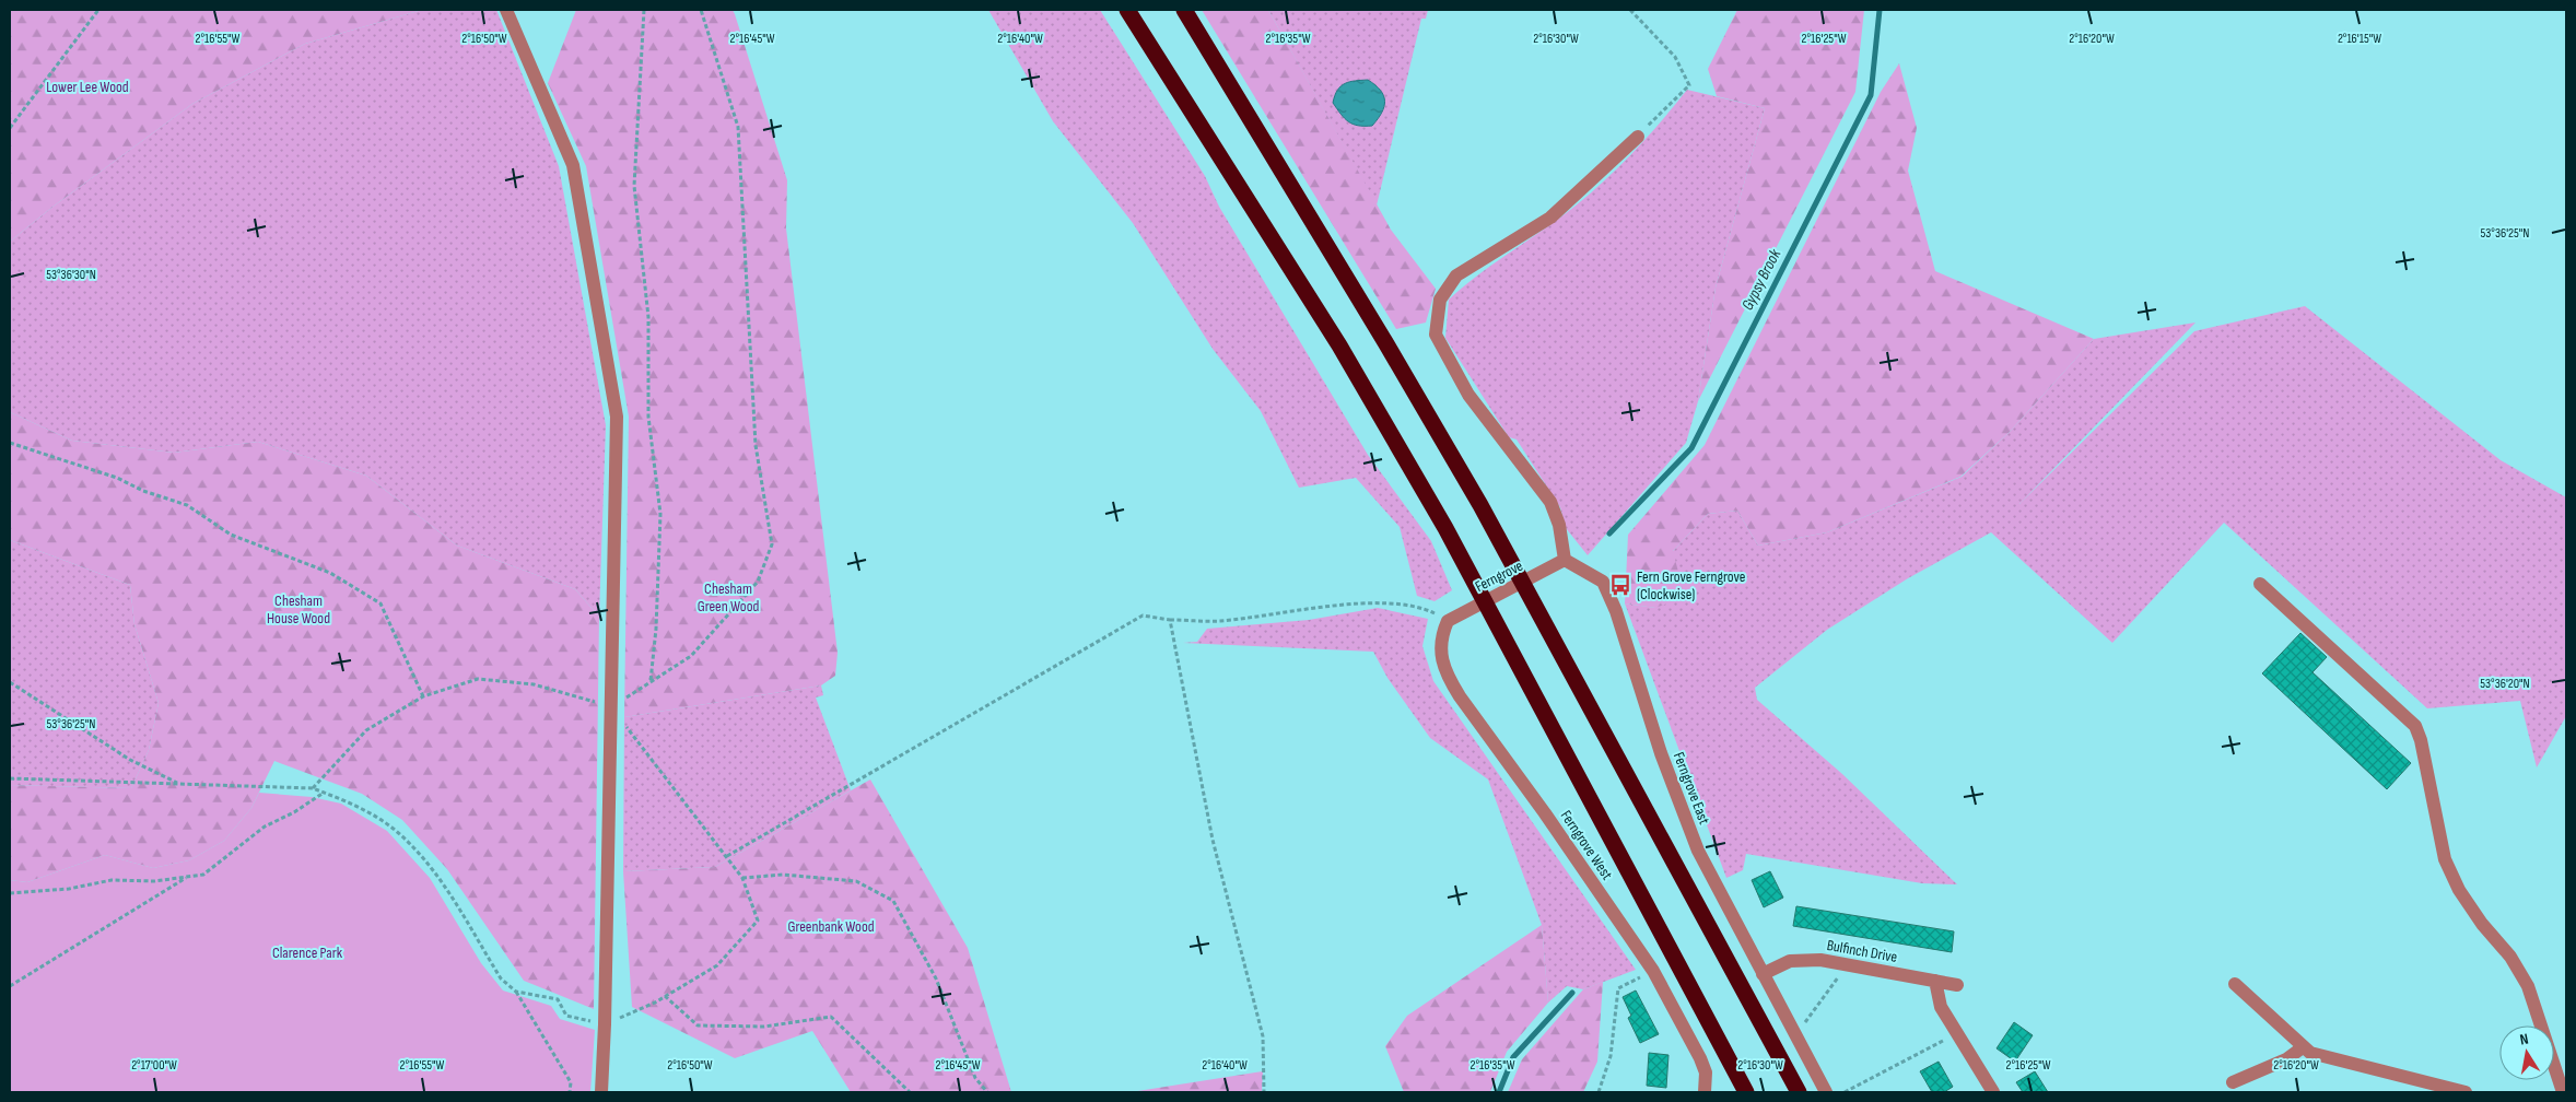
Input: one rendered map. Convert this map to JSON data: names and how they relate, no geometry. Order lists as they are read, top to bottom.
{
  "streets": {
    "street": [
      "Ferngrove",
      "Ferngrove East",
      "Ferngrove West",
      "Bulfinch Drive"
    ]
  },
  "crossings": [
    ["Ferngrove", "Ferngrove East"],
    ["Ferngrove", "Ferngrove West"],
    ["Ferngrove East", "Bulfinch Drive"]
  ],
  "water": ["Gypsy Brook"],
  "parks": [
    "Lower Lee Wood",
    "Chesham Green Wood",
    "Chesham House Wood",
    "Greenbank Wood",
    "Clarence Park"
  ],
  "places": {
    "bus stop": ["Fern Grove Ferngrove (Clockwise)"]
  },
  "north": "top",
  "coordinates": [
    "2°16'15\"W",
    "2°16'55\"W",
    "2°16'50\"W",
    "2°16'45\"W",
    "2°16'40\"W",
    "2°16'35\"W",
    "2°16'30\"W",
    "2°16'25\"W",
    "2°16'20\"W",
    "53°36'25\"N",
    "53°36'30\"N",
    "53°36'20\"N",
    "2°17'00\"W"
  ]
}
